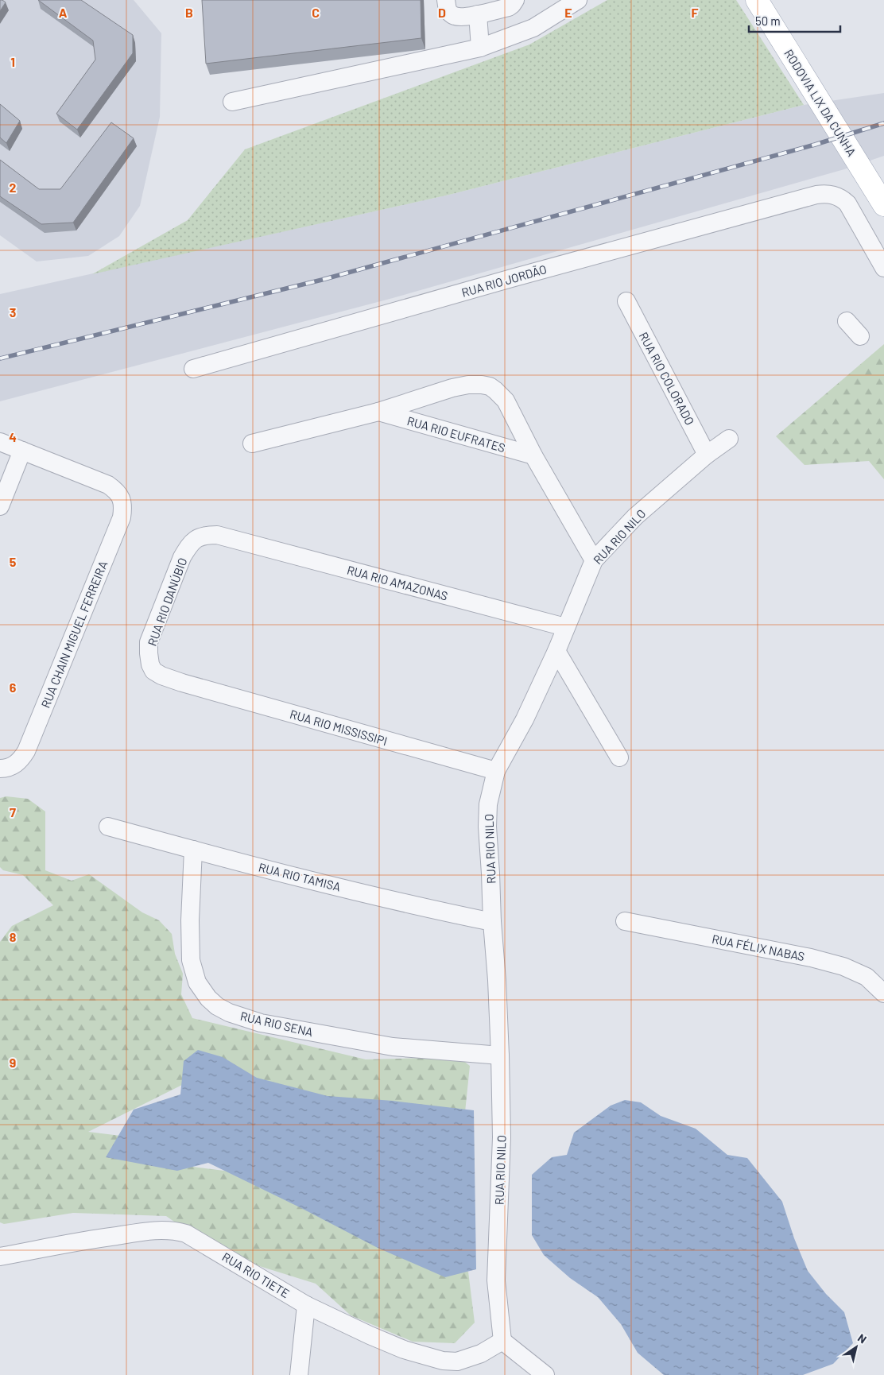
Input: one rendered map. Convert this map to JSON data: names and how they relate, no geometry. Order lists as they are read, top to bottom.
{
  "streets": {
    "main road": ["RODOVIA LIX DA CUNHA"],
    "street": [
      "RUA RIO JORDÃO",
      "RUA RIO COLORADO",
      "RUA RIO EUFRATES",
      "RUA RIO NILO",
      "RUA RIO AMAZONAS",
      "RUA RIO DANÚBIO",
      "RUA CHAIN MIGUEL FERREIRA",
      "RUA RIO MISSISSIPI",
      "RUA RIO TAMISA",
      "RUA FÉLIX NABAS",
      "RUA RIO SENA",
      "RUA RIO TIETE"
    ]
  },
  "crossings": [
    ["RUA RIO COLORADO", "RUA RIO NILO"],
    ["RUA RIO EUFRATES", "RUA RIO NILO"],
    ["RUA RIO NILO", "RUA RIO AMAZONAS"],
    ["RUA RIO NILO", "RUA RIO MISSISSIPI"],
    ["RUA RIO NILO", "RUA RIO TAMISA"],
    ["RUA RIO NILO", "RUA RIO SENA"],
    ["RUA RIO NILO", "RUA RIO TIETE"],
    ["RUA RIO AMAZONAS", "RUA RIO DANÚBIO"],
    ["RUA RIO DANÚBIO", "RUA RIO MISSISSIPI"],
    ["RUA RIO TAMISA", "RUA RIO SENA"]
  ],
  "scale_bar": "50 m",
  "north": "top right",
  "grid": {
    "columns": [
      "A",
      "B",
      "C",
      "D",
      "E",
      "F"
    ],
    "rows": [
      "1",
      "2",
      "3",
      "4",
      "5",
      "6",
      "7",
      "8",
      "9"
    ]
  }
}
